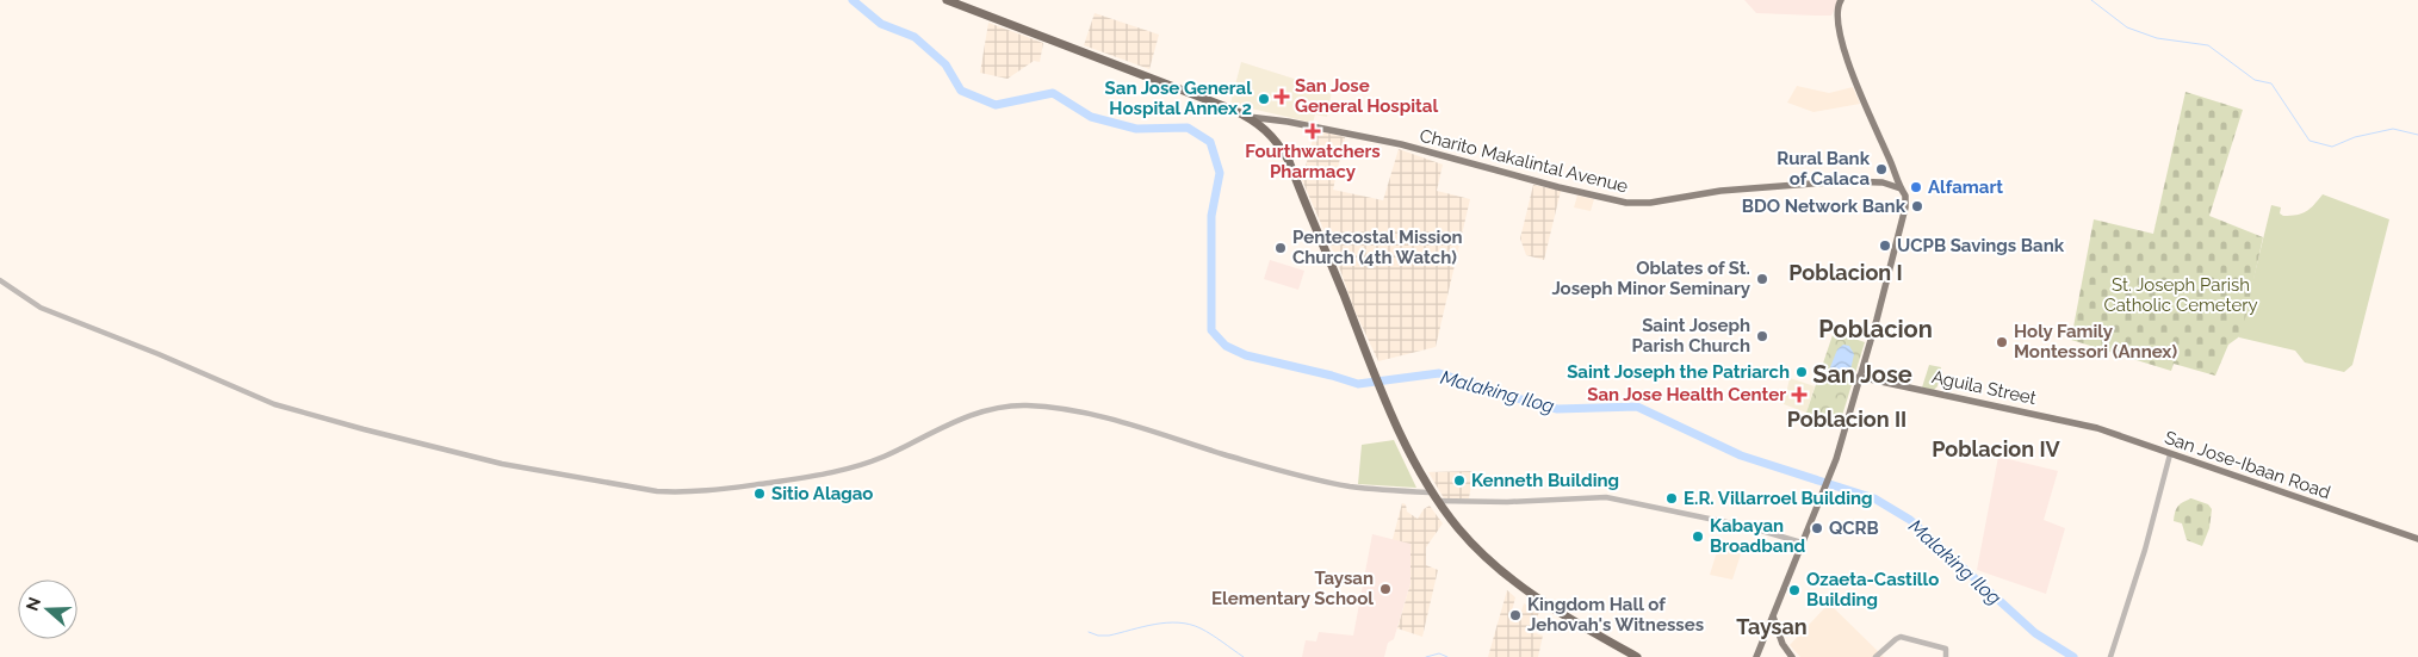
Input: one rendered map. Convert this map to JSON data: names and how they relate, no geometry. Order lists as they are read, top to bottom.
{
  "streets": {
    "main road": ["Charito Makalintal Avenue", "Aguila Street", "San Jose-Ibaan Road"]
  },
  "crossings": [
    ["Aguila Street", "San Jose-Ibaan Road"]
  ],
  "districts": [
    "Poblacion I",
    "Poblacion",
    "San Jose",
    "Poblacion II",
    "Poblacion IV",
    "Taysan"
  ],
  "water": ["Malaking Ilog"],
  "parks": ["St. Joseph Parish Catholic Cemetery"],
  "places": {
    "health": ["San Jose General Hospital", "Fourthwatchers Pharmacy", "San Jose Health Center"],
    "other": [
      "San Jose General Hospital Annex 2",
      "Rural Bank of Calaca",
      "Alfamart",
      "BDO Network Bank",
      "UCPB Savings Bank",
      "Pentecostal Mission Church (4th Watch)",
      "Oblates of St. Joseph Minor Seminary",
      "Saint Joseph Parish Church",
      "Holy Family Montessori (Annex)",
      "Saint Joseph the Patriarch",
      "Kenneth Building",
      "Sitio Alagao",
      "E.R. Villarroel Building",
      "QCRB",
      "Kabayan Broadband",
      "Taysan Elementary School",
      "Ozaeta-Castillo Building",
      "Kingdom Hall of Jehovah's Witnesses"
    ]
  },
  "north": "left"
}
